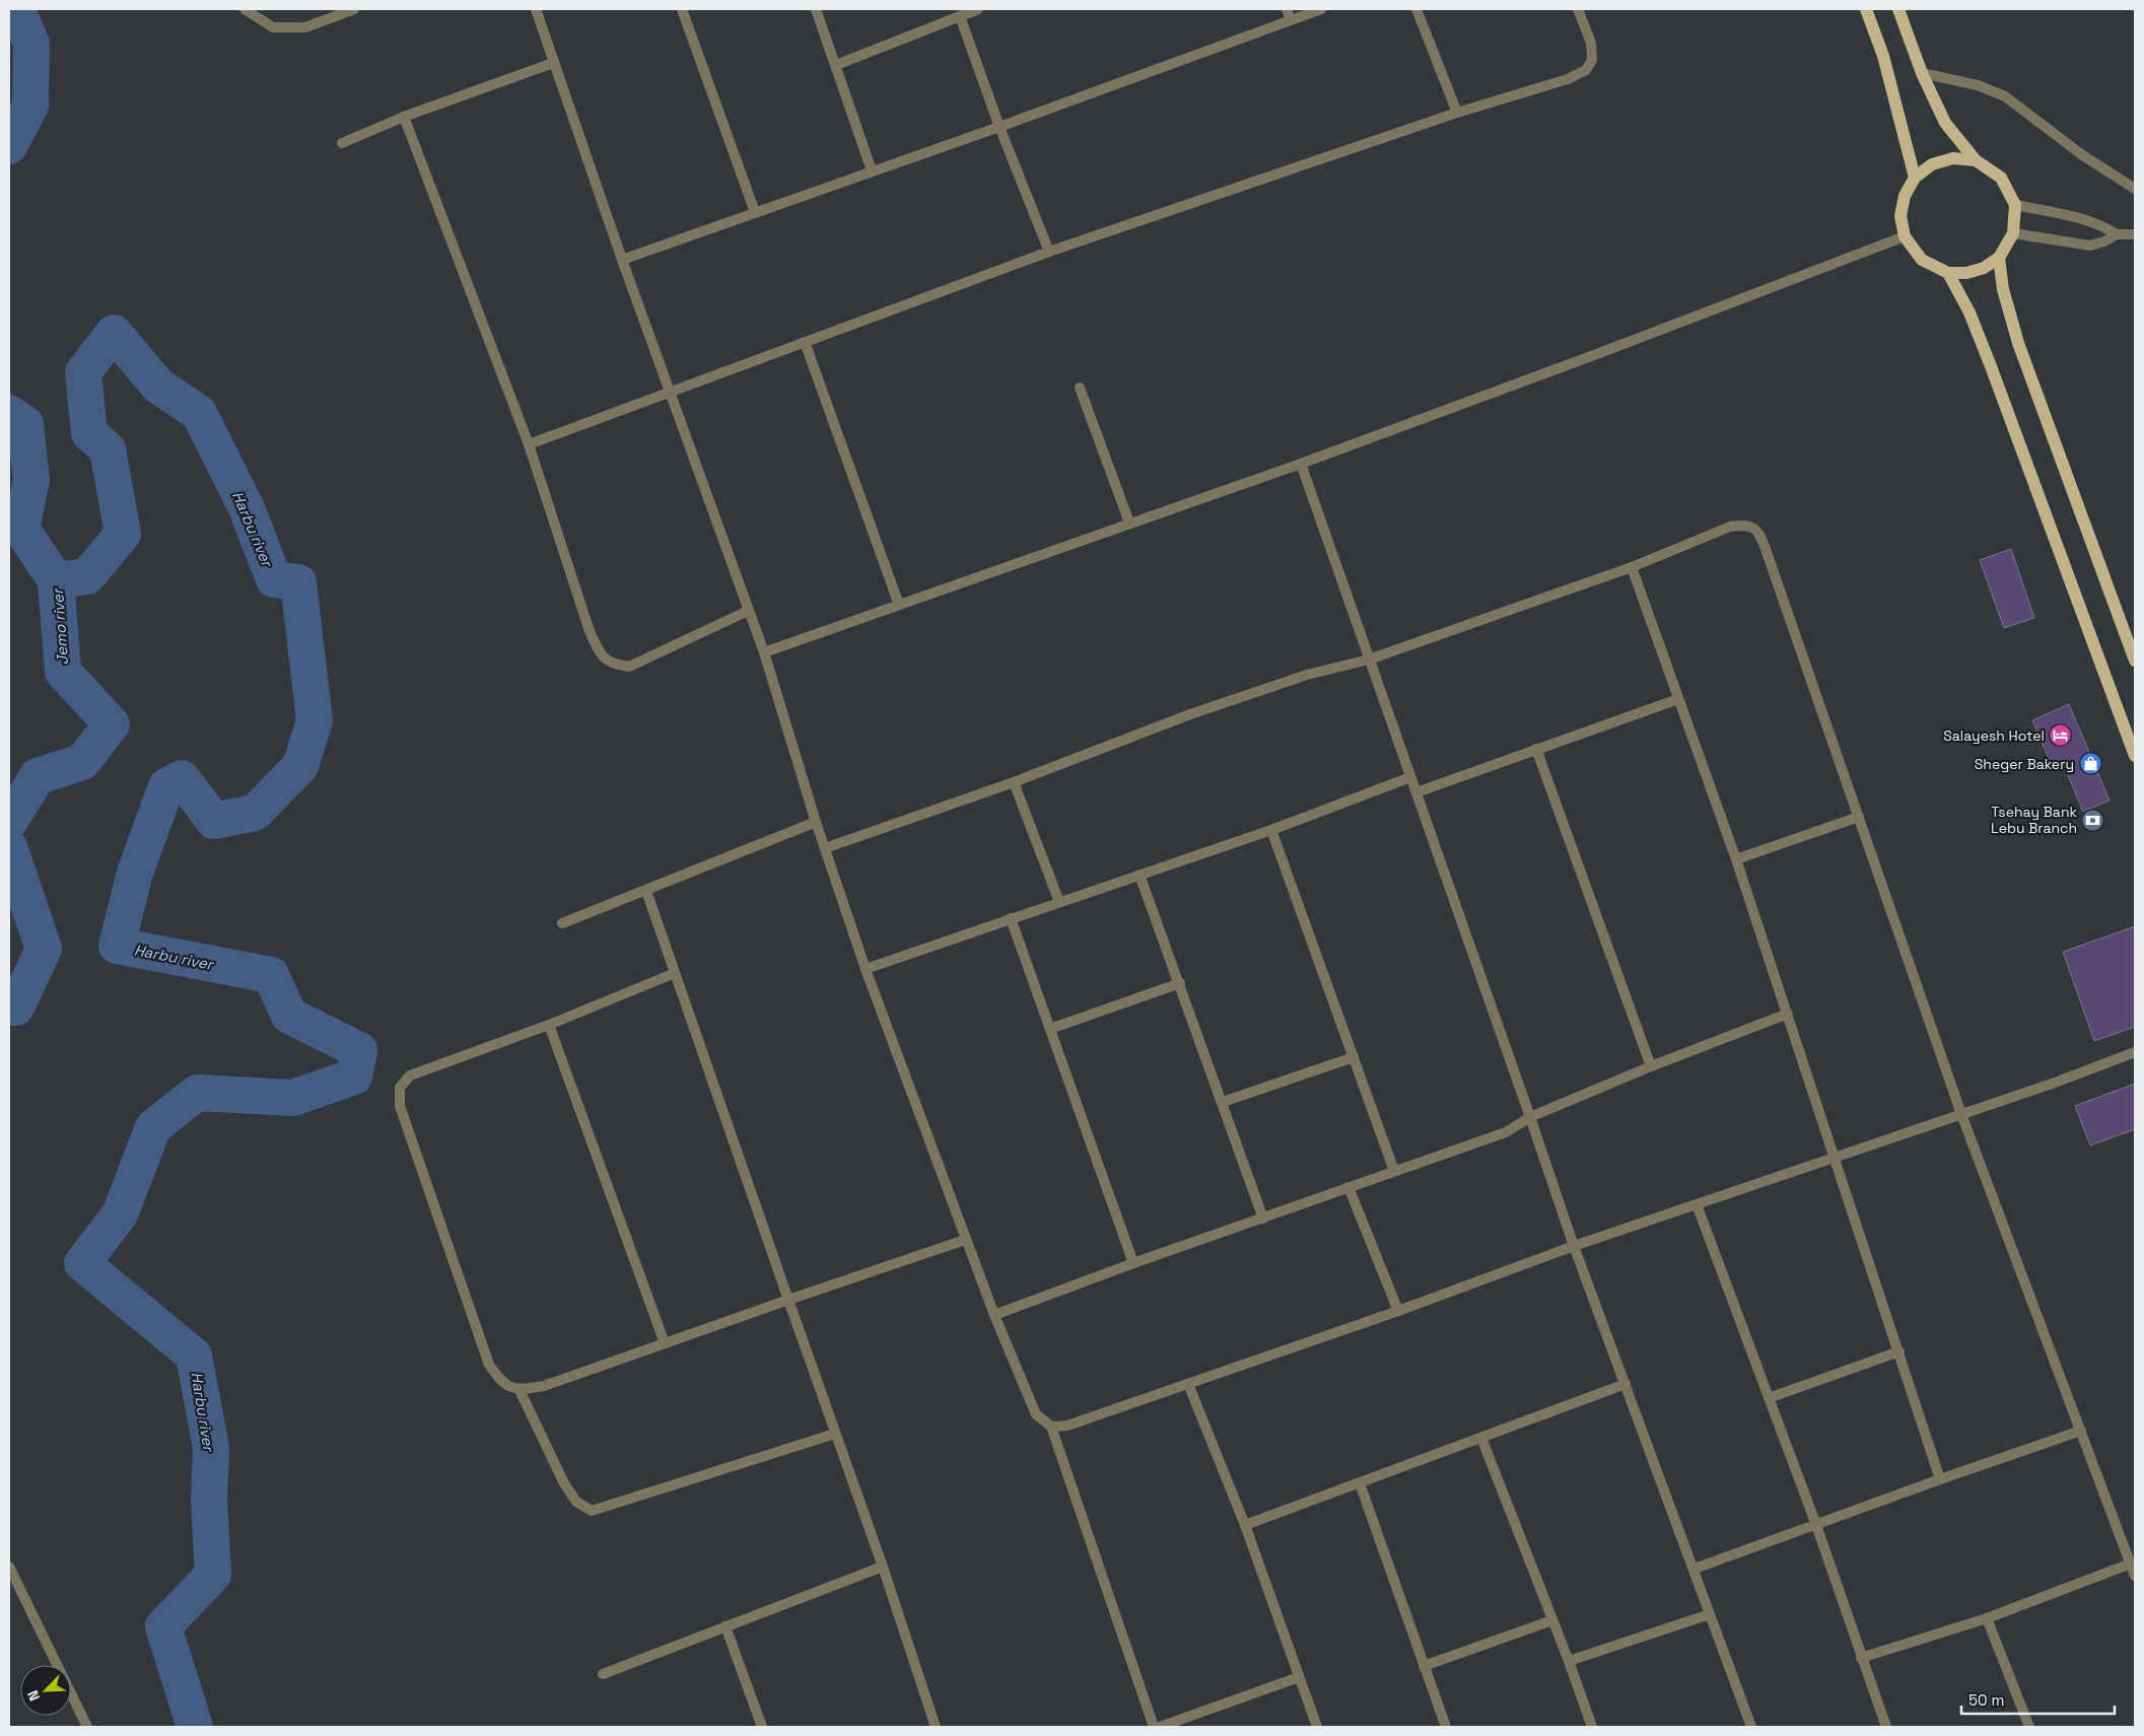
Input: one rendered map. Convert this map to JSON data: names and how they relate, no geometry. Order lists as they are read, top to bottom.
{
  "water": ["Harbu river", "Jemo river"],
  "places": {
    "hotel": ["Salayesh Hotel"],
    "shop": ["Sheger Bakery"],
    "bank": ["Tsehay Bank Lebu Branch"]
  },
  "scale_bar": "50 m",
  "north": "bottom left"
}
